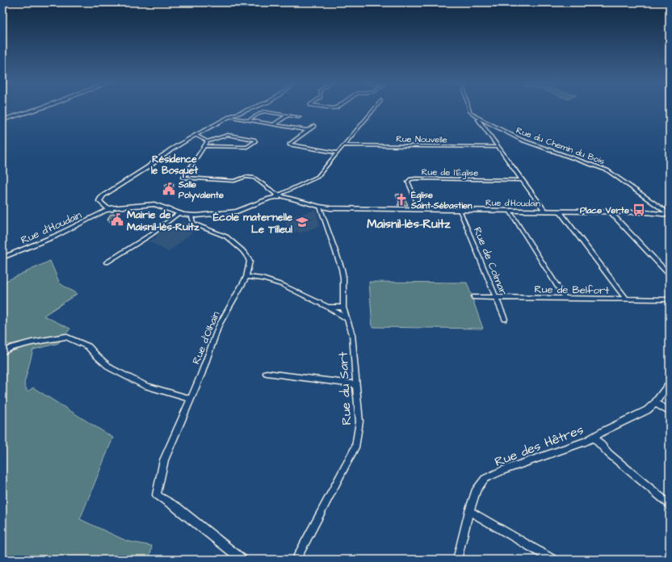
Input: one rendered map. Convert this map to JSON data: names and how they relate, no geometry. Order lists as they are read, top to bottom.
{
  "streets": {
    "street": [
      "Rue Nouvelle",
      "Rue du Chemin du Bois",
      "Rue de l'Église",
      "Rue d'Houdain",
      "Rue de Colmar",
      "Rue de Belfort",
      "Rue d'Olhain",
      "Rue du Sart",
      "Rue des Hêtres"
    ]
  },
  "crossings": [
    ["Rue du Chemin du Bois", "Rue d'Houdain"],
    ["Rue de l'Église", "Rue d'Houdain"],
    ["Rue d'Houdain", "Rue de Colmar"],
    ["Rue d'Houdain", "Rue d'Olhain"],
    ["Rue d'Houdain", "Rue du Sart"],
    ["Rue de Colmar", "Rue de Belfort"]
  ],
  "districts": ["Résidence le Bosquet", "Maisnil-lès-Ruitz"],
  "places": {
    "public building": ["Salle Polyvalente", "Mairie de Maisnil-lès-Ruitz"],
    "church": ["Église Saint-Sébastien"],
    "bus stop": ["Place Verte"],
    "school or university": ["École maternelle Le Tilleul"]
  }
}
